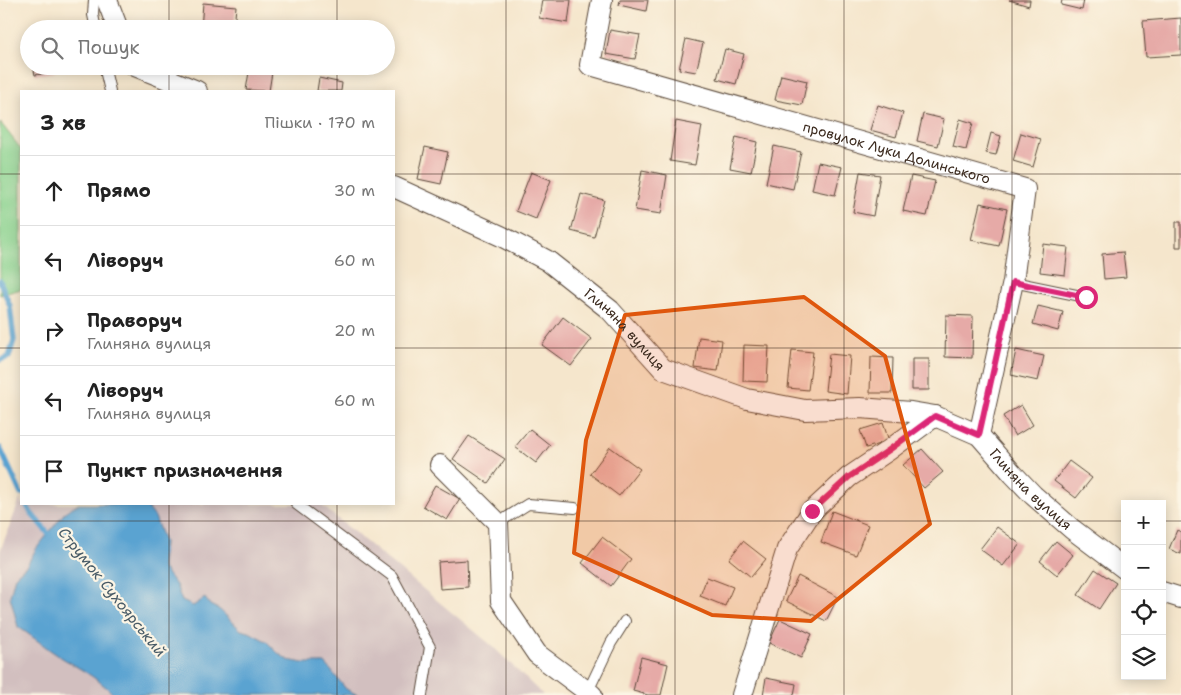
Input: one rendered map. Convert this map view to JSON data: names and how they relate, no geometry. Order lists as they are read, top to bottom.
{
  "streets": {
    "street": ["провулок Луки Долинського", "Глиняна вулиця"]
  },
  "crossings": [
    ["провулок Луки Долинського", "Глиняна вулиця"]
  ],
  "water": ["Струмок Сухоярський"],
  "page": {
    "search": "Пошук",
    "heading": ["3 хв", "Пішки · 170 m"],
    "list": [
      ["Прямо", "30 m"],
      ["Ліворуч", "60 m"],
      ["Праворуч", "Глиняна вулиця", "20 m"],
      ["Ліворуч", "Глиняна вулиця", "60 m"],
      "Пункт призначення"
    ],
    "map_buttons": ["+", "−"]
  }
}
